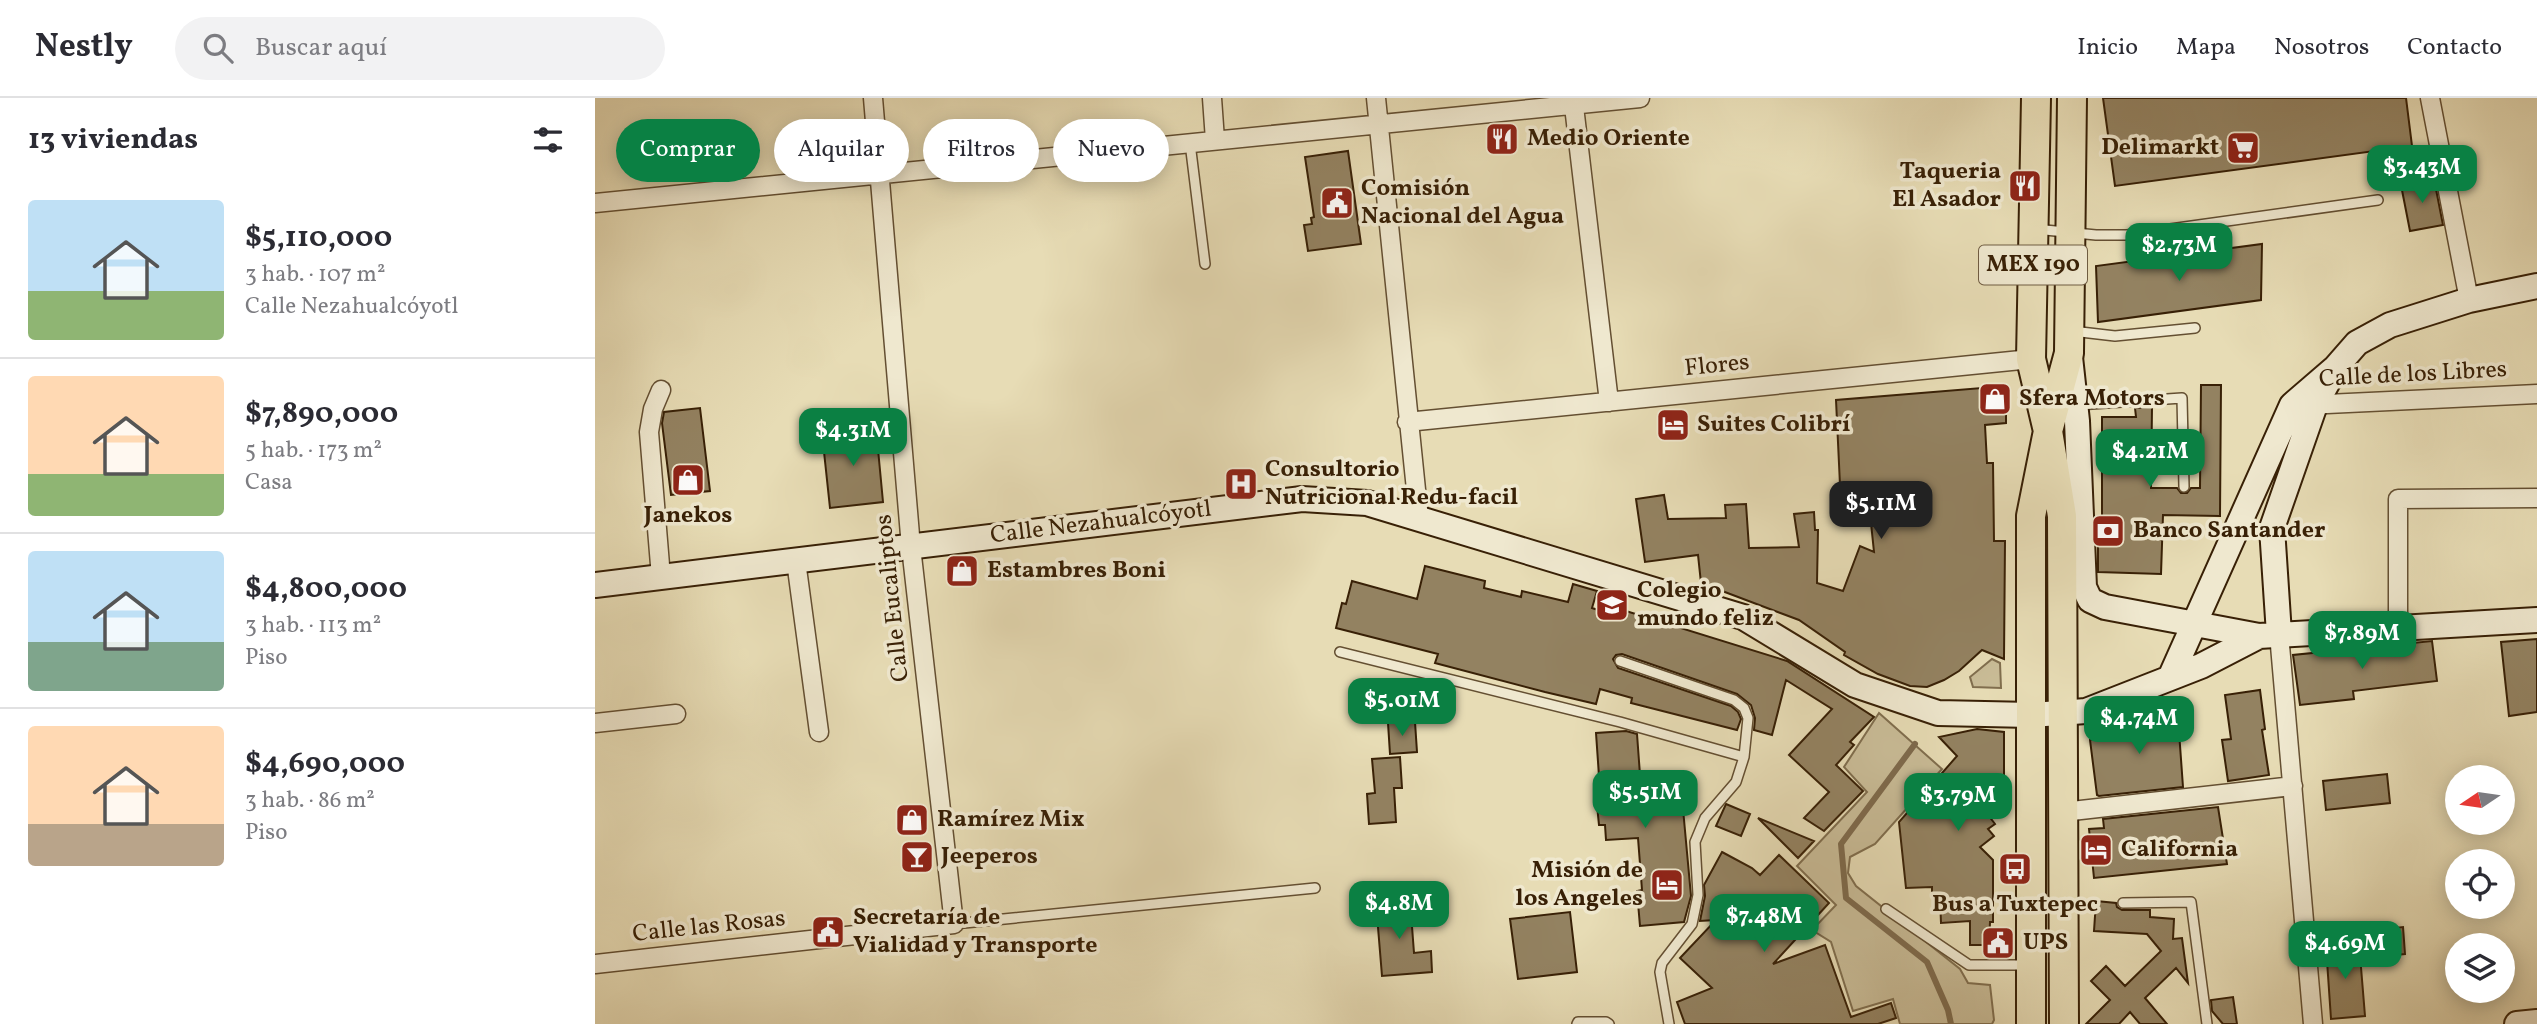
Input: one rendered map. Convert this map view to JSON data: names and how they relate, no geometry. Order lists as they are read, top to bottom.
{
  "streets": {
    "main road": ["MEX 190", "Calle Nezahualcóyotl"],
    "street": [
      "Flores",
      "Calle de los Libres",
      "Calle Eucaliptos",
      "Calle las Rosas"
    ]
  },
  "crossings": [
    ["MEX 190", "Flores"],
    ["MEX 190", "Calle Nezahualcóyotl"],
    ["Calle Nezahualcóyotl", "Calle Eucaliptos"],
    ["Calle Eucaliptos", "Calle las Rosas"]
  ],
  "places": {
    "restaurant": ["Medio Oriente", "Taqueria El Asador"],
    "supermarket": ["Delimarkt"],
    "public building": ["Comisión Nacional del Agua", "Secretaría de Vialidad y Transporte", "UPS"],
    "shop": [
      "Sfera Motors",
      "Janekos",
      "Estambres Boni",
      "Ramírez Mix"
    ],
    "hotel": ["Suites Colibrí", "California", "Misión de los Angeles"],
    "hospital": ["Consultorio Nutricional Redu-facil"],
    "bank": ["Banco Santander"],
    "school or university": ["Colegio mundo feliz"],
    "bar": ["Jeeperos"],
    "bus stop": ["Bus a Tuxtepec"]
  },
  "north": "left",
  "page": {
    "header": "Nestly",
    "search": "Buscar aquí",
    "nav": [
      "Inicio",
      "Mapa",
      "Nosotros",
      "Contacto"
    ],
    "heading": "13 viviendas",
    "chip": [
      "Comprar",
      "Alquilar",
      "Filtros",
      "Nuevo"
    ],
    "price": [
      "$3.43M",
      "$2.73M",
      "$4.31M",
      "$4.21M",
      "$5.11M",
      "$7.89M",
      "$5.01M",
      "$4.74M",
      "$5.51M",
      "$3.79M",
      "$4.8M",
      "$7.48M",
      "$4.69M"
    ],
    "list": [
      {
        "name": "$5,110,000",
        "note": "3 hab. · 107 m² · Calle Nezahualcóyotl"
      },
      {
        "name": "$7,890,000",
        "note": "5 hab. · 173 m² · Casa"
      },
      {
        "name": "$4,800,000",
        "note": "3 hab. · 113 m² · Piso"
      },
      {
        "name": "$4,690,000",
        "note": "3 hab. · 86 m² · Piso"
      }
    ]
  }
}
